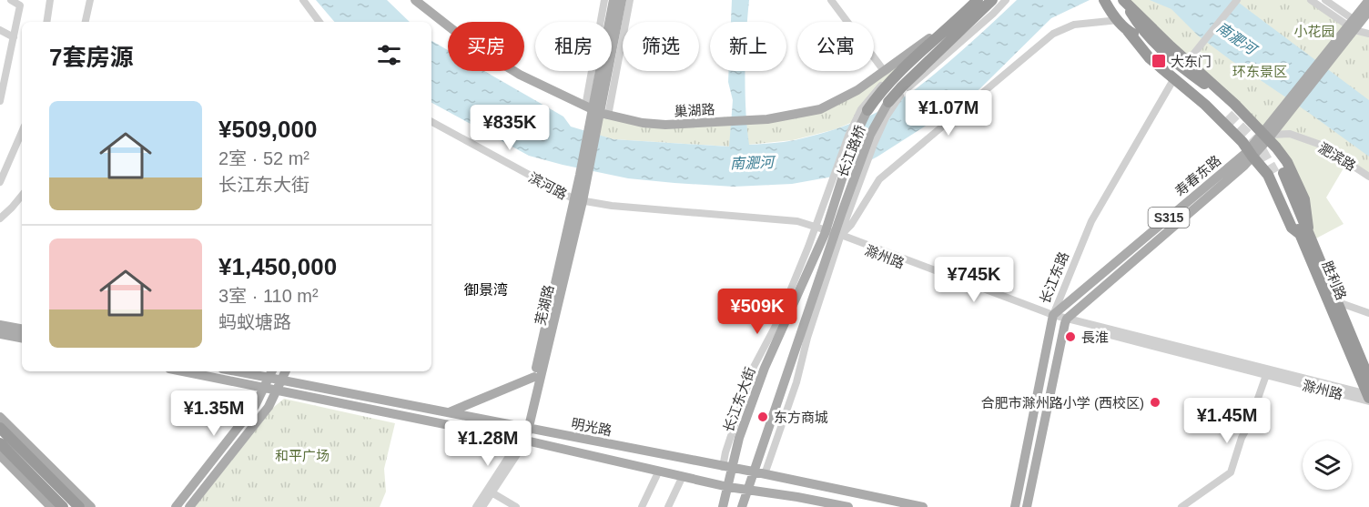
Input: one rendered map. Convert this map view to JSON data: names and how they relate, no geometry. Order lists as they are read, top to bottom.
{
  "streets": {
    "highway": ["胜利路"],
    "main road": [
      "巢湖路",
      "长江路桥",
      "寿春东路",
      "S315",
      "长江东路",
      "芜湖路",
      "长江东大街",
      "明光路"
    ],
    "street": ["淝滨路", "滨河路", "滁州路"]
  },
  "crossings": [
    ["巢湖路", "芜湖路"],
    ["长江路桥", "长江东大街"],
    ["淝滨路", "寿春东路"],
    ["寿春东路", "滁州路"],
    ["寿春东路", "长江东路"],
    ["滨河路", "滁州路"],
    ["滨河路", "芜湖路"],
    ["滁州路", "长江东路"],
    ["滁州路", "胜利路"],
    ["滁州路", "芜湖路"],
    ["滁州路", "长江东大街"],
    ["芜湖路", "明光路"],
    ["长江东大街", "明光路"]
  ],
  "districts": ["御景湾"],
  "water": ["南淝河"],
  "parks": ["小花园", "环东景区", "和平广场"],
  "places": {
    "transit": ["大东门"],
    "other": ["長淮", "合肥市滁州路小学 (西校区)", "东方商城"]
  },
  "page": {
    "chip": [
      "买房",
      "租房",
      "筛选",
      "新上",
      "公寓"
    ],
    "heading": "7套房源",
    "list": [
      {
        "name": "¥509,000",
        "note": "2室 · 52 m² · 长江东大街"
      },
      {
        "name": "¥1,450,000",
        "note": "3室 · 110 m² · 蚂蚁塘路"
      }
    ],
    "price": [
      "¥1.07M",
      "¥835K",
      "¥745K",
      "¥509K",
      "¥1.35M",
      "¥1.45M",
      "¥1.28M"
    ]
  }
}
